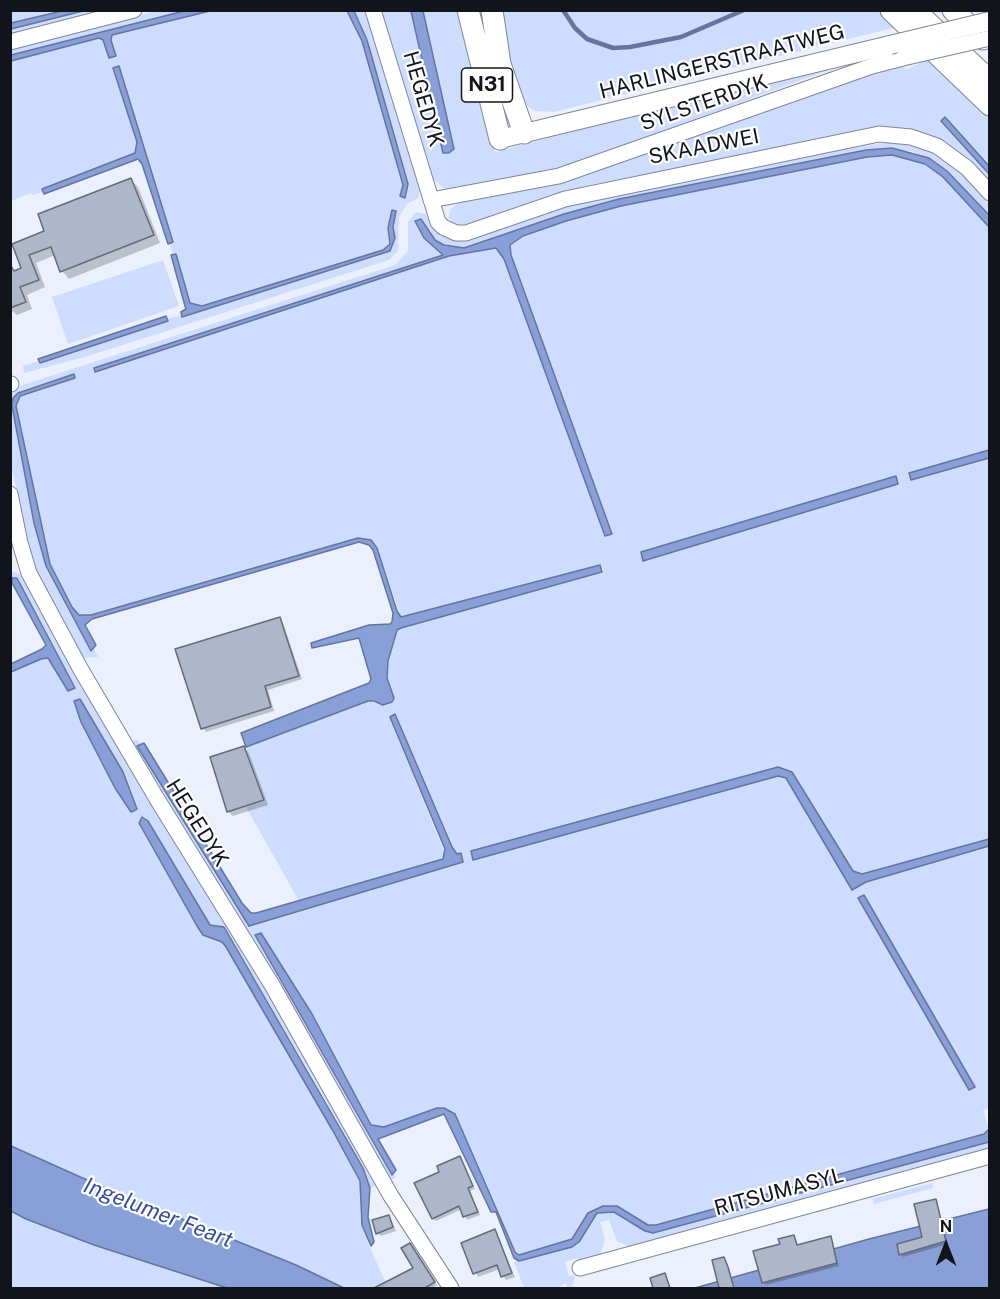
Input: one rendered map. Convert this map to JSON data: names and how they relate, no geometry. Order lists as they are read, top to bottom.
{
  "streets": {
    "highway": ["N31"],
    "main road": ["HARLINGERSTRAATWEG"],
    "street": [
      "HEGEDYK",
      "SYLSTERDYK",
      "SKAADWEI",
      "RITSUMASYL"
    ]
  },
  "crossings": [
    ["HARLINGERSTRAATWEG", "N31"],
    ["HEGEDYK", "SYLSTERDYK"],
    ["HEGEDYK", "SKAADWEI"],
    ["SYLSTERDYK", "SKAADWEI"]
  ],
  "water": ["Ingelumer Feart"],
  "north": "top"
}
